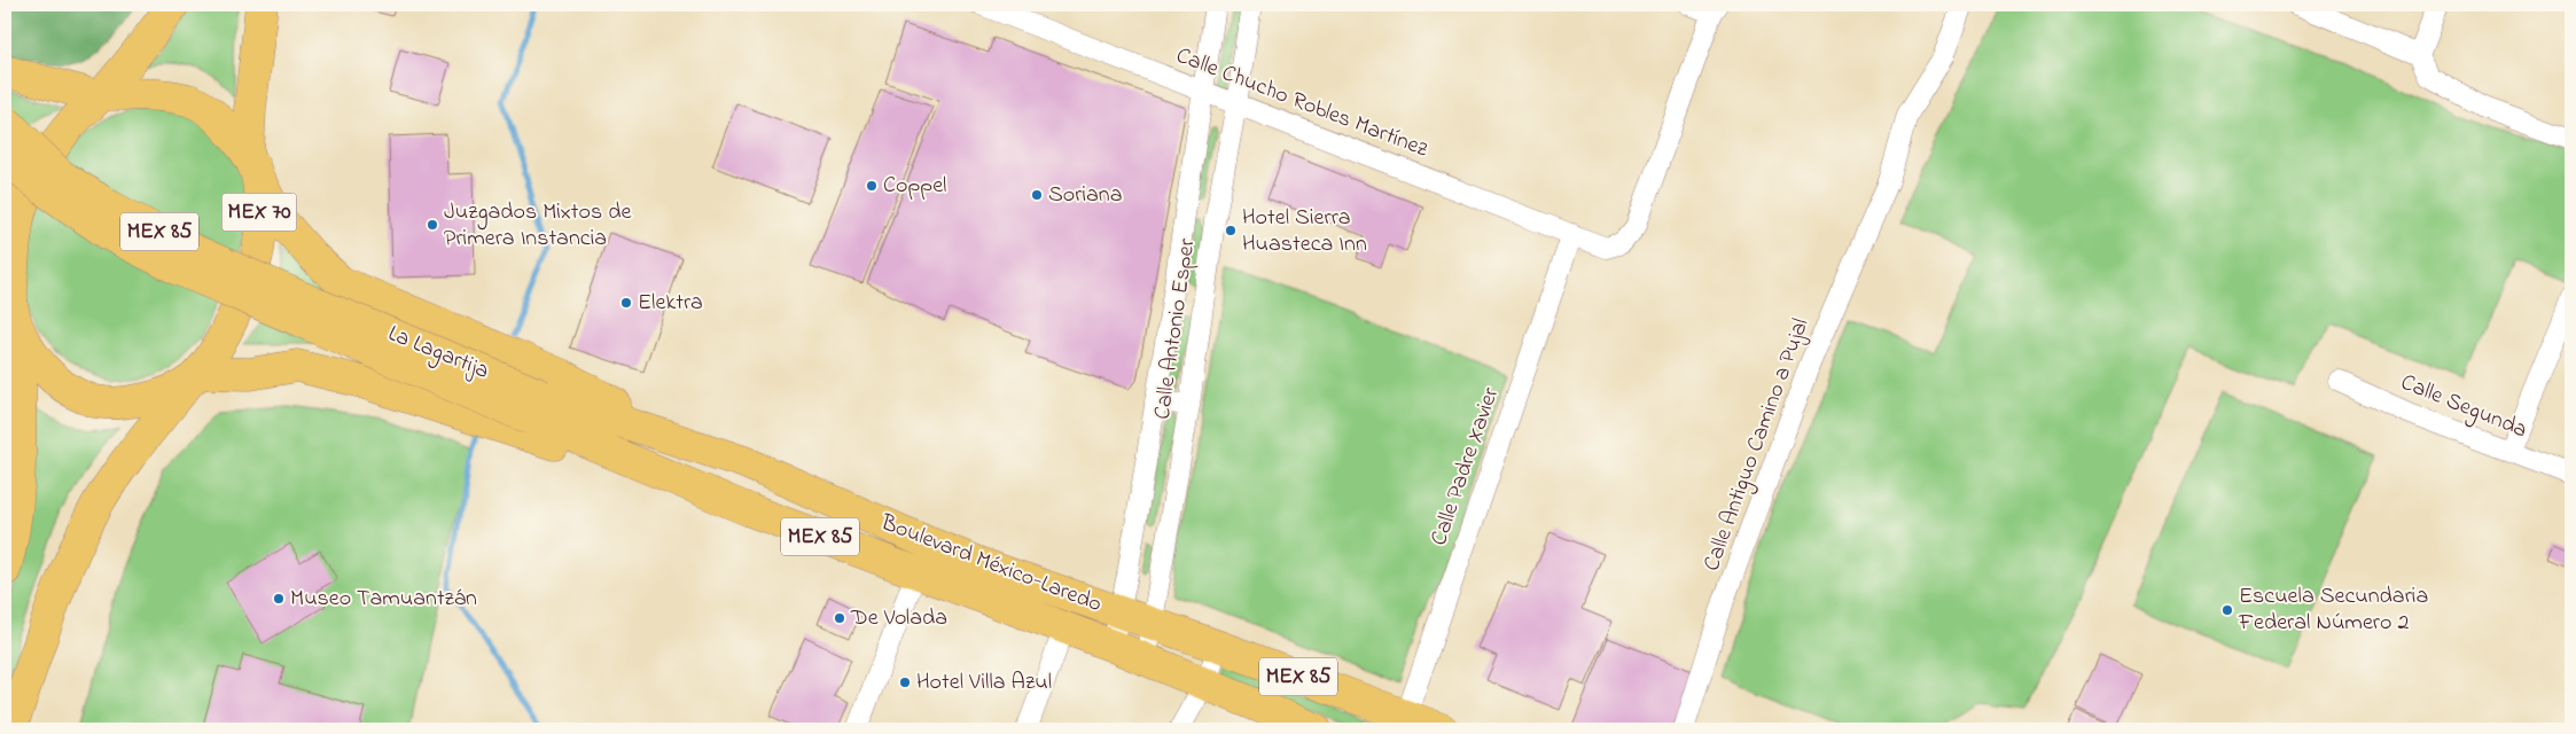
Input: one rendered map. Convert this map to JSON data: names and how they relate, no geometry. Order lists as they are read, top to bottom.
{
  "streets": {
    "main road": [
      "MEX 70",
      "MEX 85",
      "La Lagartija",
      "Boulevard México-Laredo"
    ],
    "street": [
      "Calle Chucho Robles Martínez",
      "Calle Antonio Esper",
      "Calle Segunda",
      "Calle Antiguo Camino a Pujal",
      "Calle Padre Xavier"
    ]
  },
  "crossings": [
    ["Calle Chucho Robles Martínez", "Calle Antonio Esper"],
    ["Calle Chucho Robles Martínez", "Calle Padre Xavier"],
    ["MEX 85", "La Lagartija"],
    ["Calle Antonio Esper", "Boulevard México-Laredo"],
    ["La Lagartija", "Boulevard México-Laredo"],
    ["Calle Padre Xavier", "Boulevard México-Laredo"]
  ],
  "places": [
    "Coppel",
    "Soriana",
    "Juzgados Mixtos de Primera Instancia",
    "Hotel Sierra Huasteca Inn",
    "Elektra",
    "Museo Tamuantzán",
    "Escuela Secundaria Federal Número 2",
    "De Volada",
    "Hotel Villa Azul"
  ]
}
